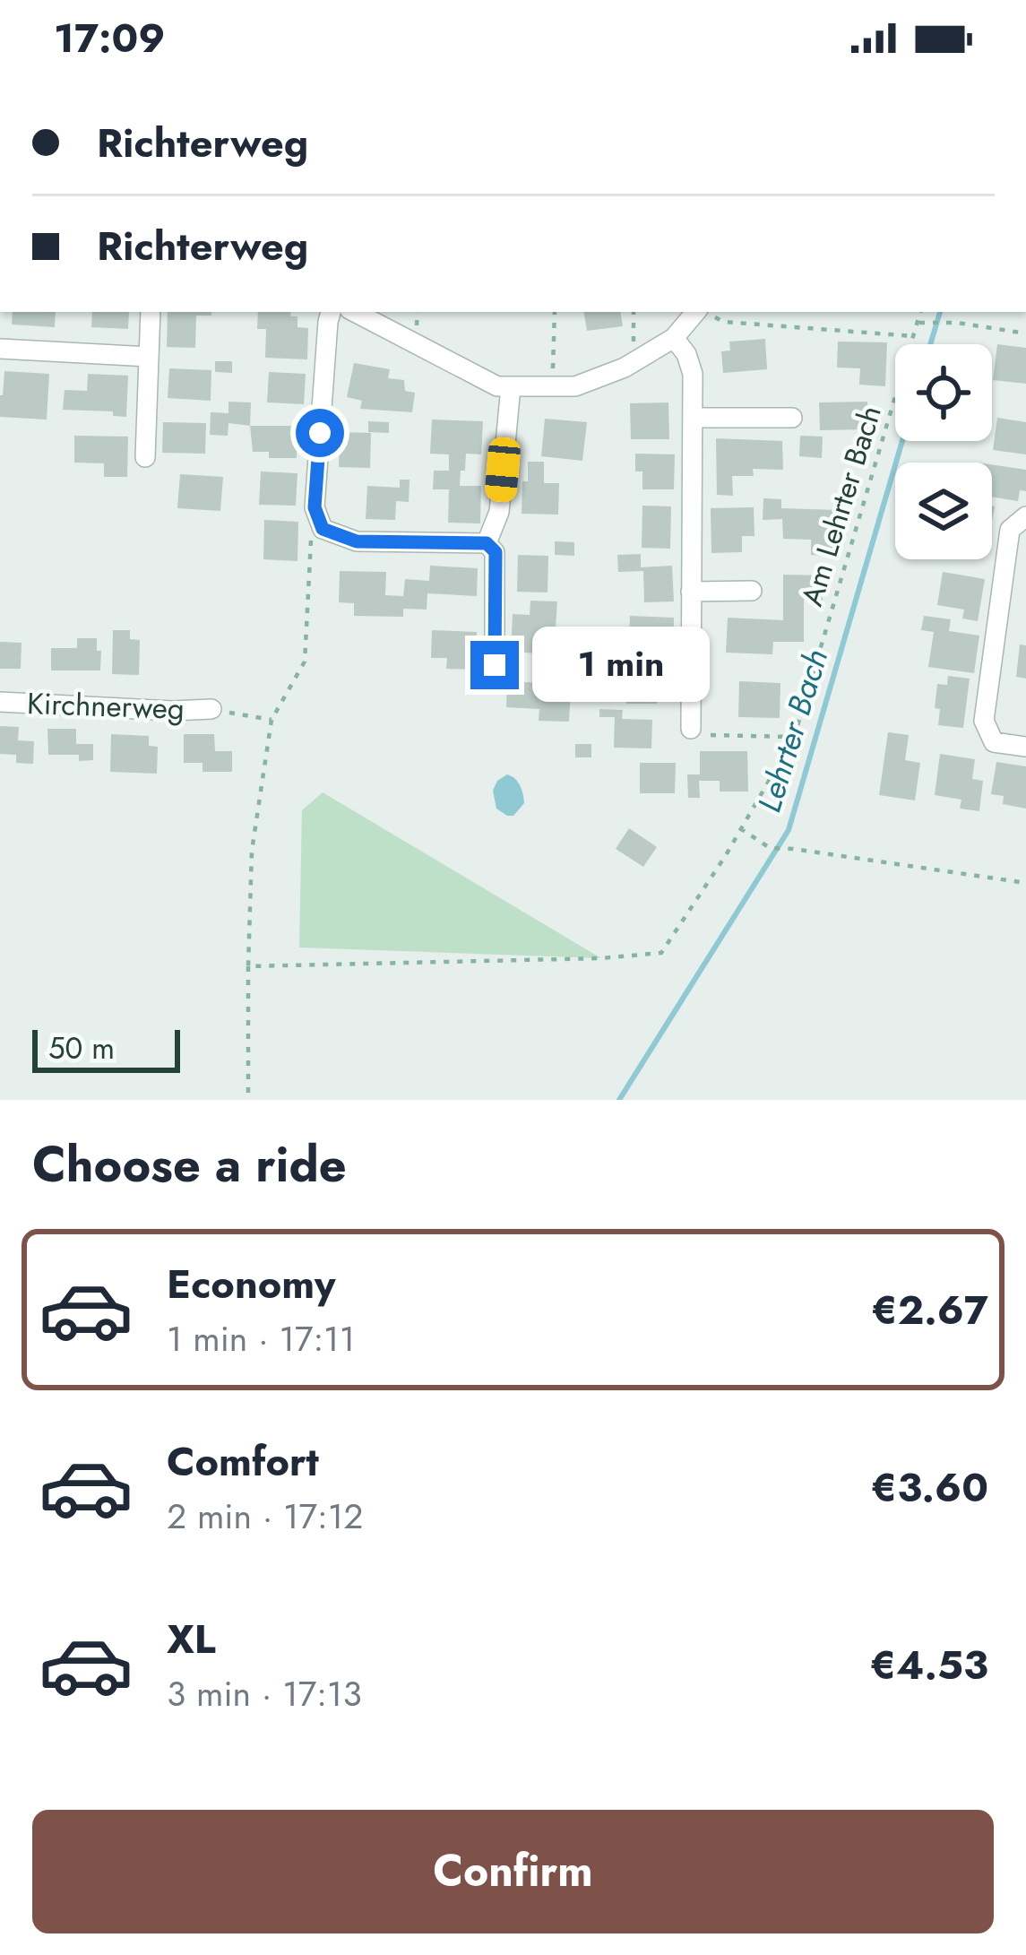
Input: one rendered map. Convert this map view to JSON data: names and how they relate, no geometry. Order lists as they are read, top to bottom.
{
  "streets": {
    "street": ["Kirchnerweg"],
    "path": ["Am Lehrter Bach"]
  },
  "water": ["Lehrter Bach"],
  "scale_bar": "50 m",
  "page": {
    "status": "17:09",
    "banner": ["Richterweg", "Richterweg"],
    "bubble": "1 min",
    "scale": "50 m",
    "heading": "Choose a ride",
    "list": [
      {
        "name": "Economy",
        "note": "1 min · 17:11",
        "value": "€2.67"
      },
      {
        "name": "Comfort",
        "note": "2 min · 17:12",
        "value": "€3.60"
      },
      {
        "name": "XL",
        "note": "3 min · 17:13",
        "value": "€4.53"
      }
    ],
    "buttons": "Confirm"
  }
}
